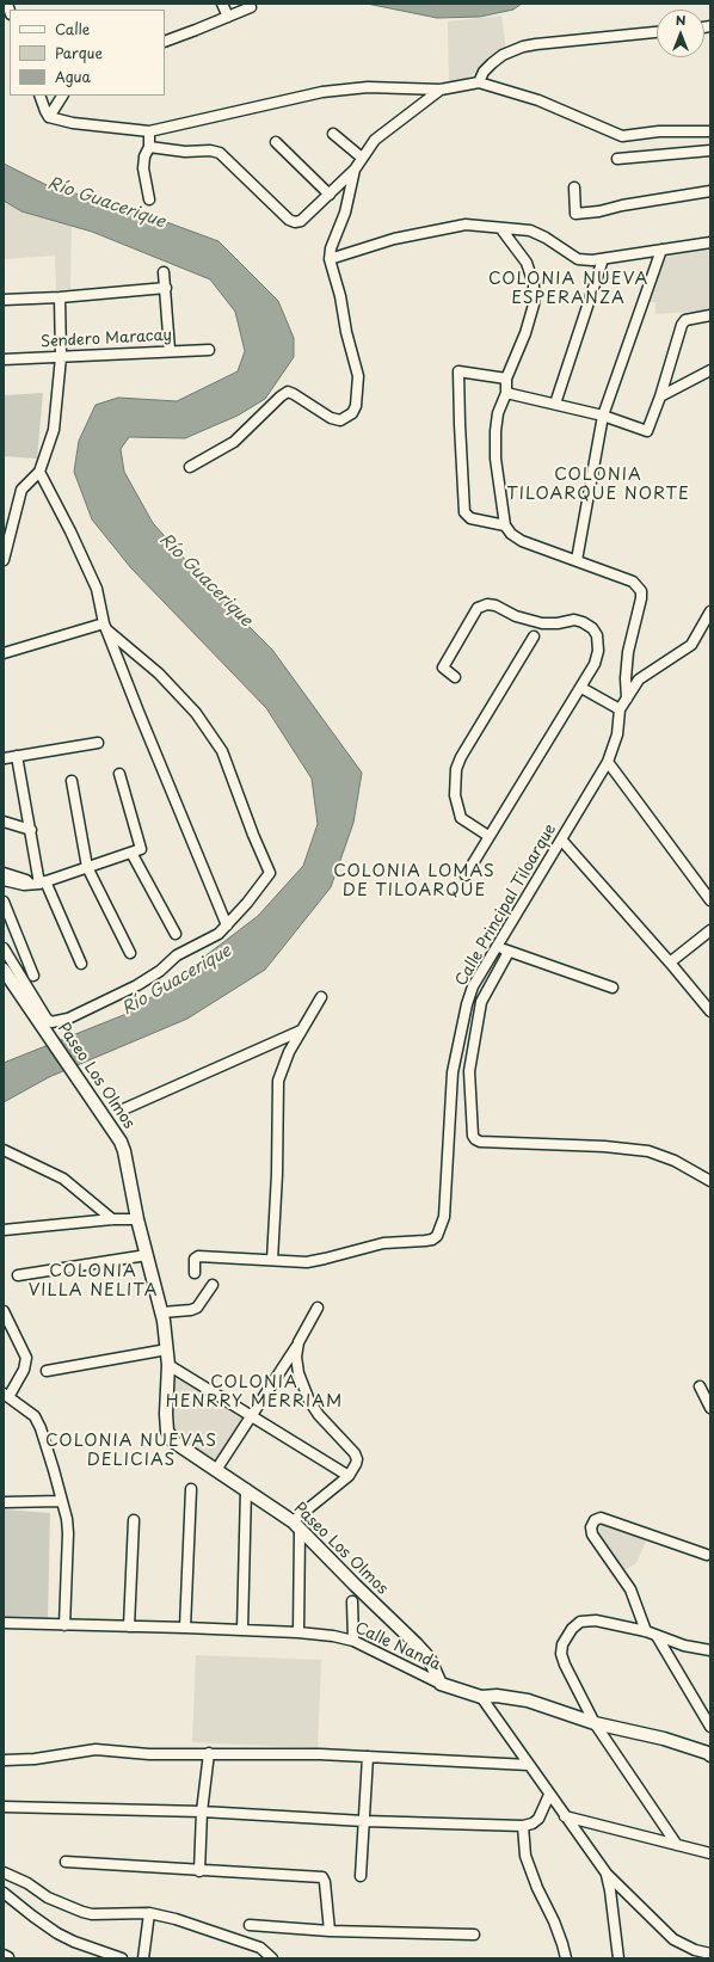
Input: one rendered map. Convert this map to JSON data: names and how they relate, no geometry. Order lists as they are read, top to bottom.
{
  "streets": {
    "street": [
      "Sendero Maracay",
      "Calle Principal Tiloarque",
      "Paseo Los Olmos",
      "Calle Nanda"
    ]
  },
  "crossings": [
    ["Paseo Los Olmos", "Calle Nanda"]
  ],
  "districts": [
    "COLONIA NUEVA ESPERANZA",
    "COLONIA TILOARQUE NORTE",
    "COLONIA LOMAS DE TILOARQUE",
    "COLONIA VILLA NELITA",
    "COLONIA HENRRY MERRIAM",
    "COLONIA NUEVAS DELICIAS"
  ],
  "water": ["Río Guacerique"],
  "legend": ["Calle", "Parque", "Agua"],
  "north": "top"
}
